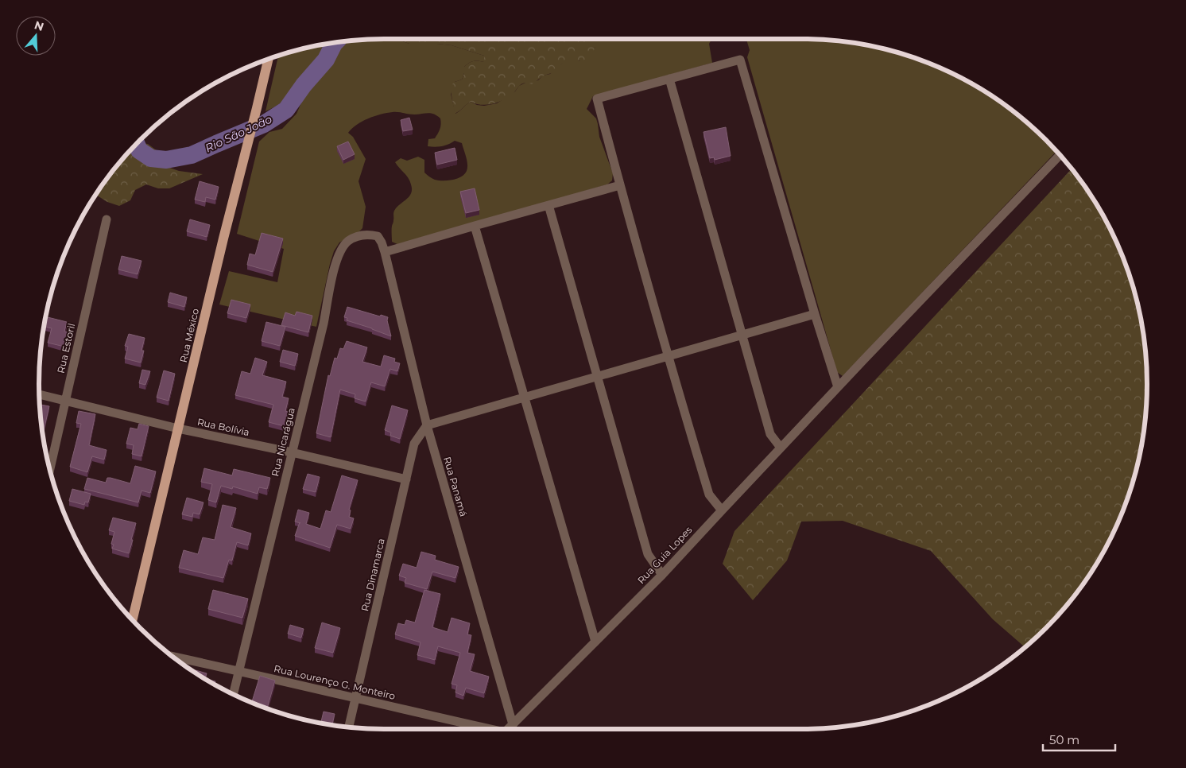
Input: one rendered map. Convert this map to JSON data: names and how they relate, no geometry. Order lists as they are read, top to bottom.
{
  "streets": {
    "main road": ["Rua México"],
    "street": [
      "Rua Estoril",
      "Rua Bolívia",
      "Rua Nicarágua",
      "Rua Panamá",
      "Rua Guia Lopes",
      "Rua Dinamarca",
      "Rua Lourenço G. Monteiro"
    ]
  },
  "crossings": [
    ["Rua México", "Rua Bolívia"],
    ["Rua Estoril", "Rua Bolívia"],
    ["Rua Bolívia", "Rua Nicarágua"],
    ["Rua Bolívia", "Rua Dinamarca"],
    ["Rua Nicarágua", "Rua Panamá"],
    ["Rua Nicarágua", "Rua Lourenço G. Monteiro"],
    ["Rua Panamá", "Rua Guia Lopes"],
    ["Rua Panamá", "Rua Dinamarca"],
    ["Rua Dinamarca", "Rua Lourenço G. Monteiro"]
  ],
  "water": ["Rio São João"],
  "scale_bar": "50 m",
  "north": "top"
}
